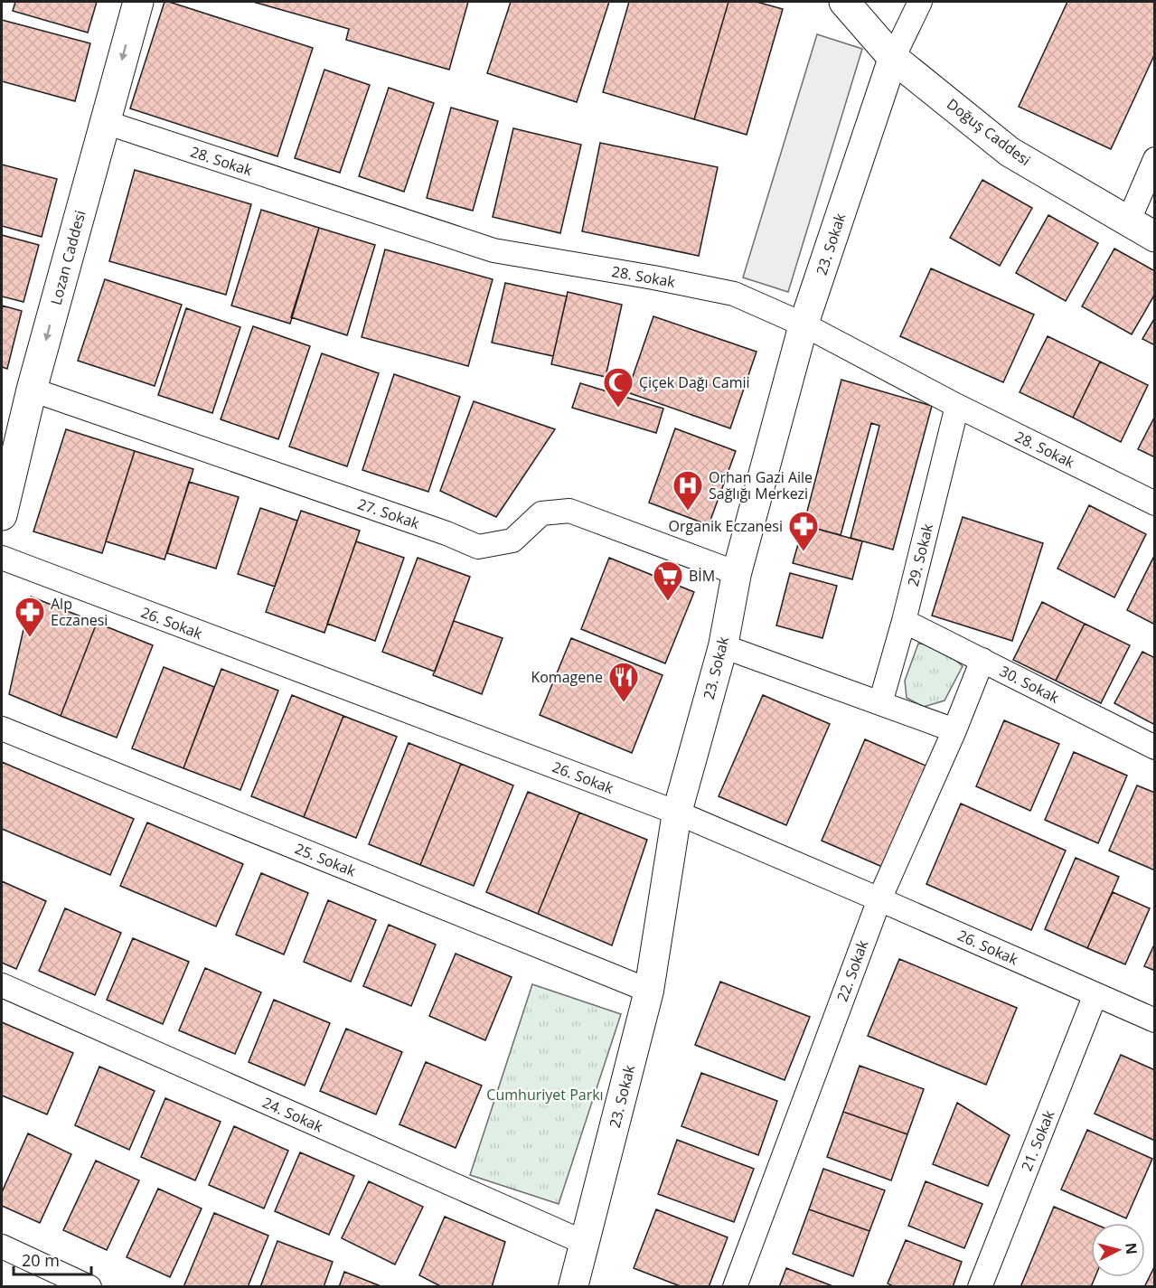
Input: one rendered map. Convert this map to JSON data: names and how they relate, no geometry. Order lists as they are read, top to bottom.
{
  "streets": {
    "main road": ["Doğuş Caddesi", "Lozan Caddesi"],
    "street": [
      "28. Sokak",
      "23. Sokak",
      "27. Sokak",
      "29. Sokak",
      "26. Sokak",
      "30. Sokak",
      "25. Sokak",
      "22. Sokak",
      "24. Sokak",
      "21. Sokak"
    ]
  },
  "crossings": [
    ["Doğuş Caddesi", "23. Sokak"],
    ["28. Sokak", "23. Sokak"],
    ["28. Sokak", "Lozan Caddesi"],
    ["28. Sokak", "29. Sokak"],
    ["23. Sokak", "27. Sokak"],
    ["23. Sokak", "26. Sokak"],
    ["23. Sokak", "25. Sokak"],
    ["23. Sokak", "24. Sokak"],
    ["Lozan Caddesi", "27. Sokak"],
    ["29. Sokak", "30. Sokak"],
    ["26. Sokak", "22. Sokak"],
    ["26. Sokak", "21. Sokak"],
    ["30. Sokak", "22. Sokak"]
  ],
  "one_way": ["Lozan Caddesi"],
  "parks": ["Cumhuriyet Parkı"],
  "places": {
    "mosque": ["Çiçek Dağı Camii"],
    "hospital": ["Orhan Gazi Aile Sağlığı Merkezi"],
    "pharmacy": ["Organik Eczanesi", "Alp Eczanesi"],
    "supermarket": ["BİM"],
    "restaurant": ["Komagene"]
  },
  "scale_bar": "20 m",
  "north": "right"
}
